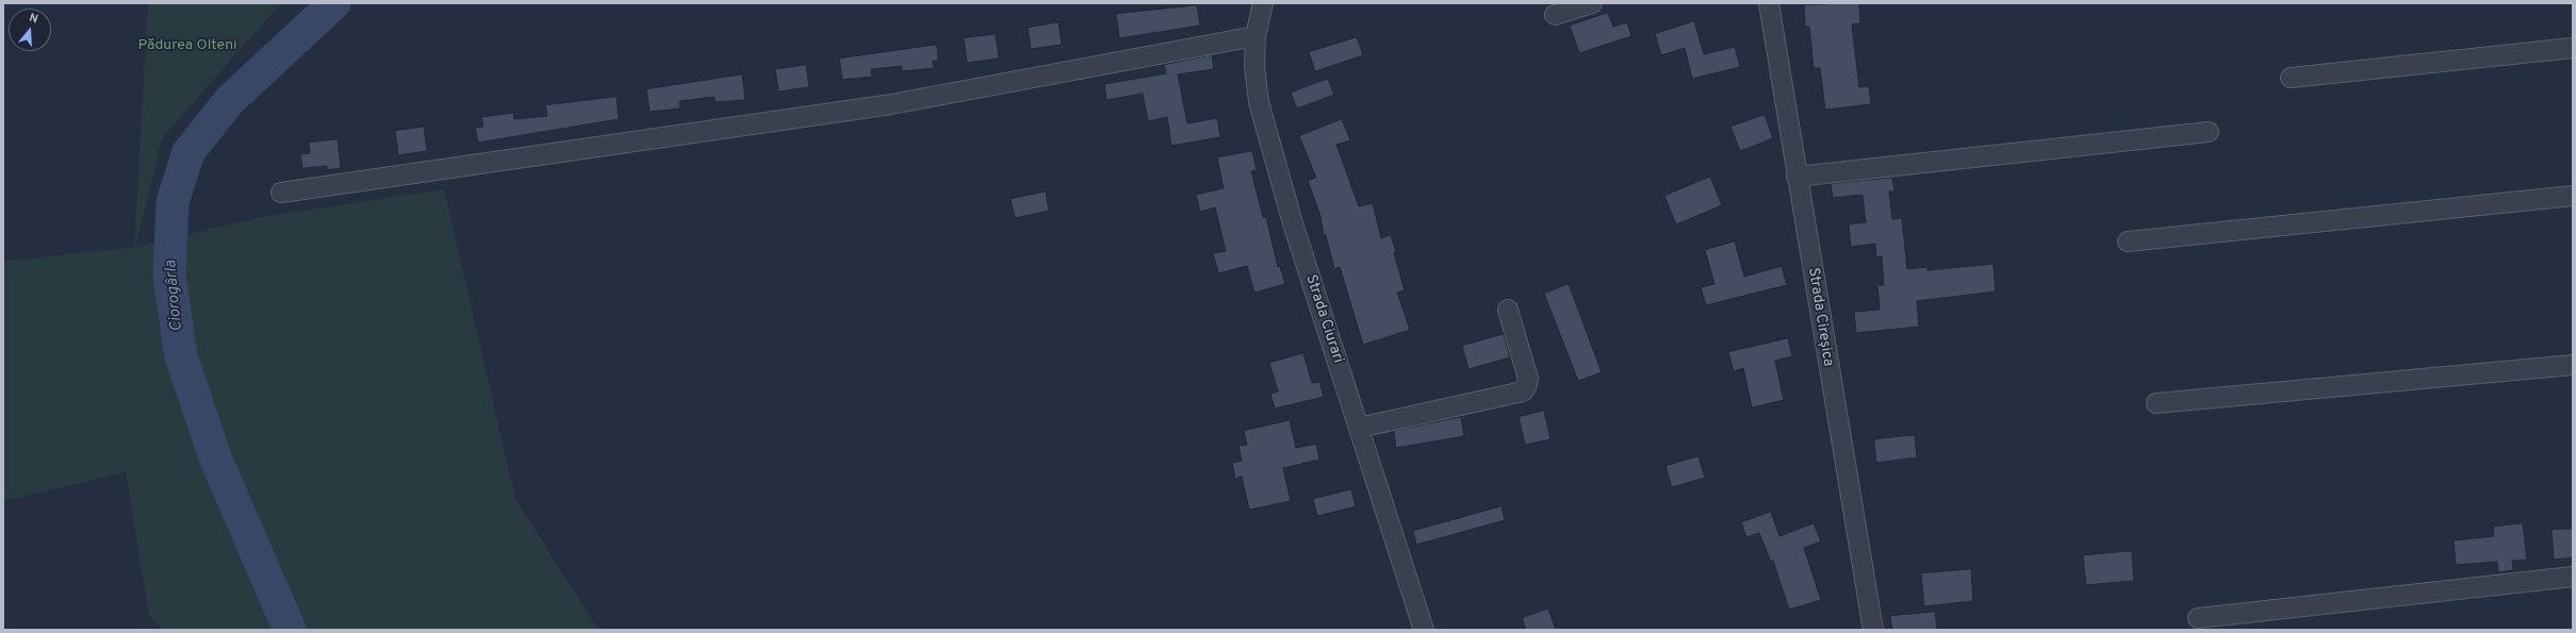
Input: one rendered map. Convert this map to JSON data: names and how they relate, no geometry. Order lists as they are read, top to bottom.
{
  "streets": {
    "street": ["Strada Cireșica", "Strada Ciurari"]
  },
  "water": ["Ciorogârla"],
  "parks": ["Pădurea Olteni"],
  "north": "top"
}
